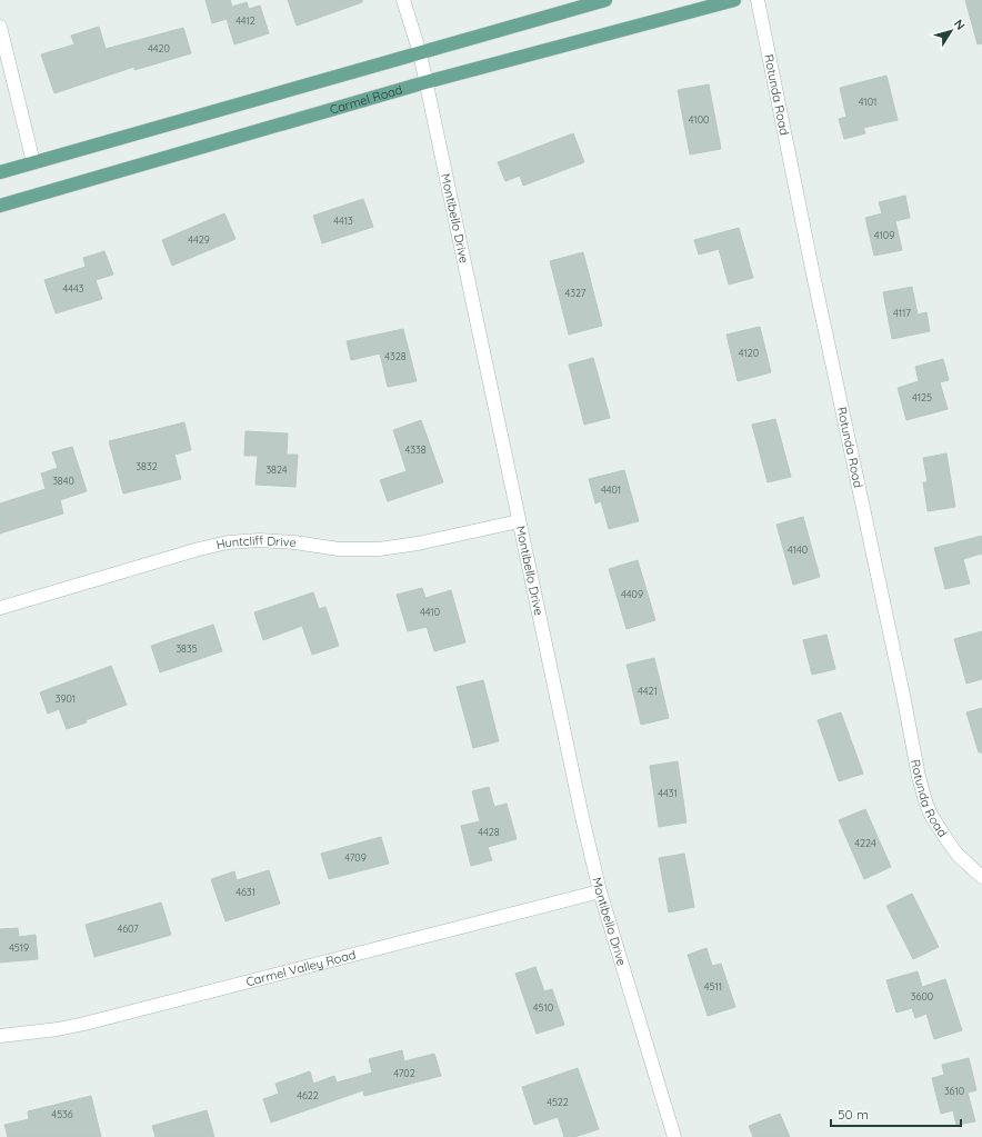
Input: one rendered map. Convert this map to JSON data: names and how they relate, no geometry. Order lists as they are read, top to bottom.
{
  "streets": {
    "main road": ["Carmel Road"],
    "street": [
      "Rotunda Road",
      "Montibello Drive",
      "Huntcliff Drive",
      "Carmel Valley Road"
    ]
  },
  "crossings": [
    ["Carmel Road", "Montibello Drive"],
    ["Montibello Drive", "Huntcliff Drive"],
    ["Montibello Drive", "Carmel Valley Road"]
  ],
  "house_numbers": [
    "4412",
    "4420",
    "4101",
    "4100",
    "4413",
    "4109",
    "4429",
    "4443",
    "4327",
    "4117",
    "4120",
    "4328",
    "4125",
    "4338",
    "3832",
    "3824",
    "3840",
    "4401",
    "4140",
    "4409",
    "4410",
    "3835",
    "4421",
    "3901",
    "4431",
    "4428",
    "4224",
    "4709",
    "4631",
    "4607",
    "4519",
    "4511",
    "3600",
    "4510",
    "4702",
    "3610",
    "4622",
    "4522",
    "4536"
  ],
  "scale_bar": "50 m",
  "north": "top right"
}
